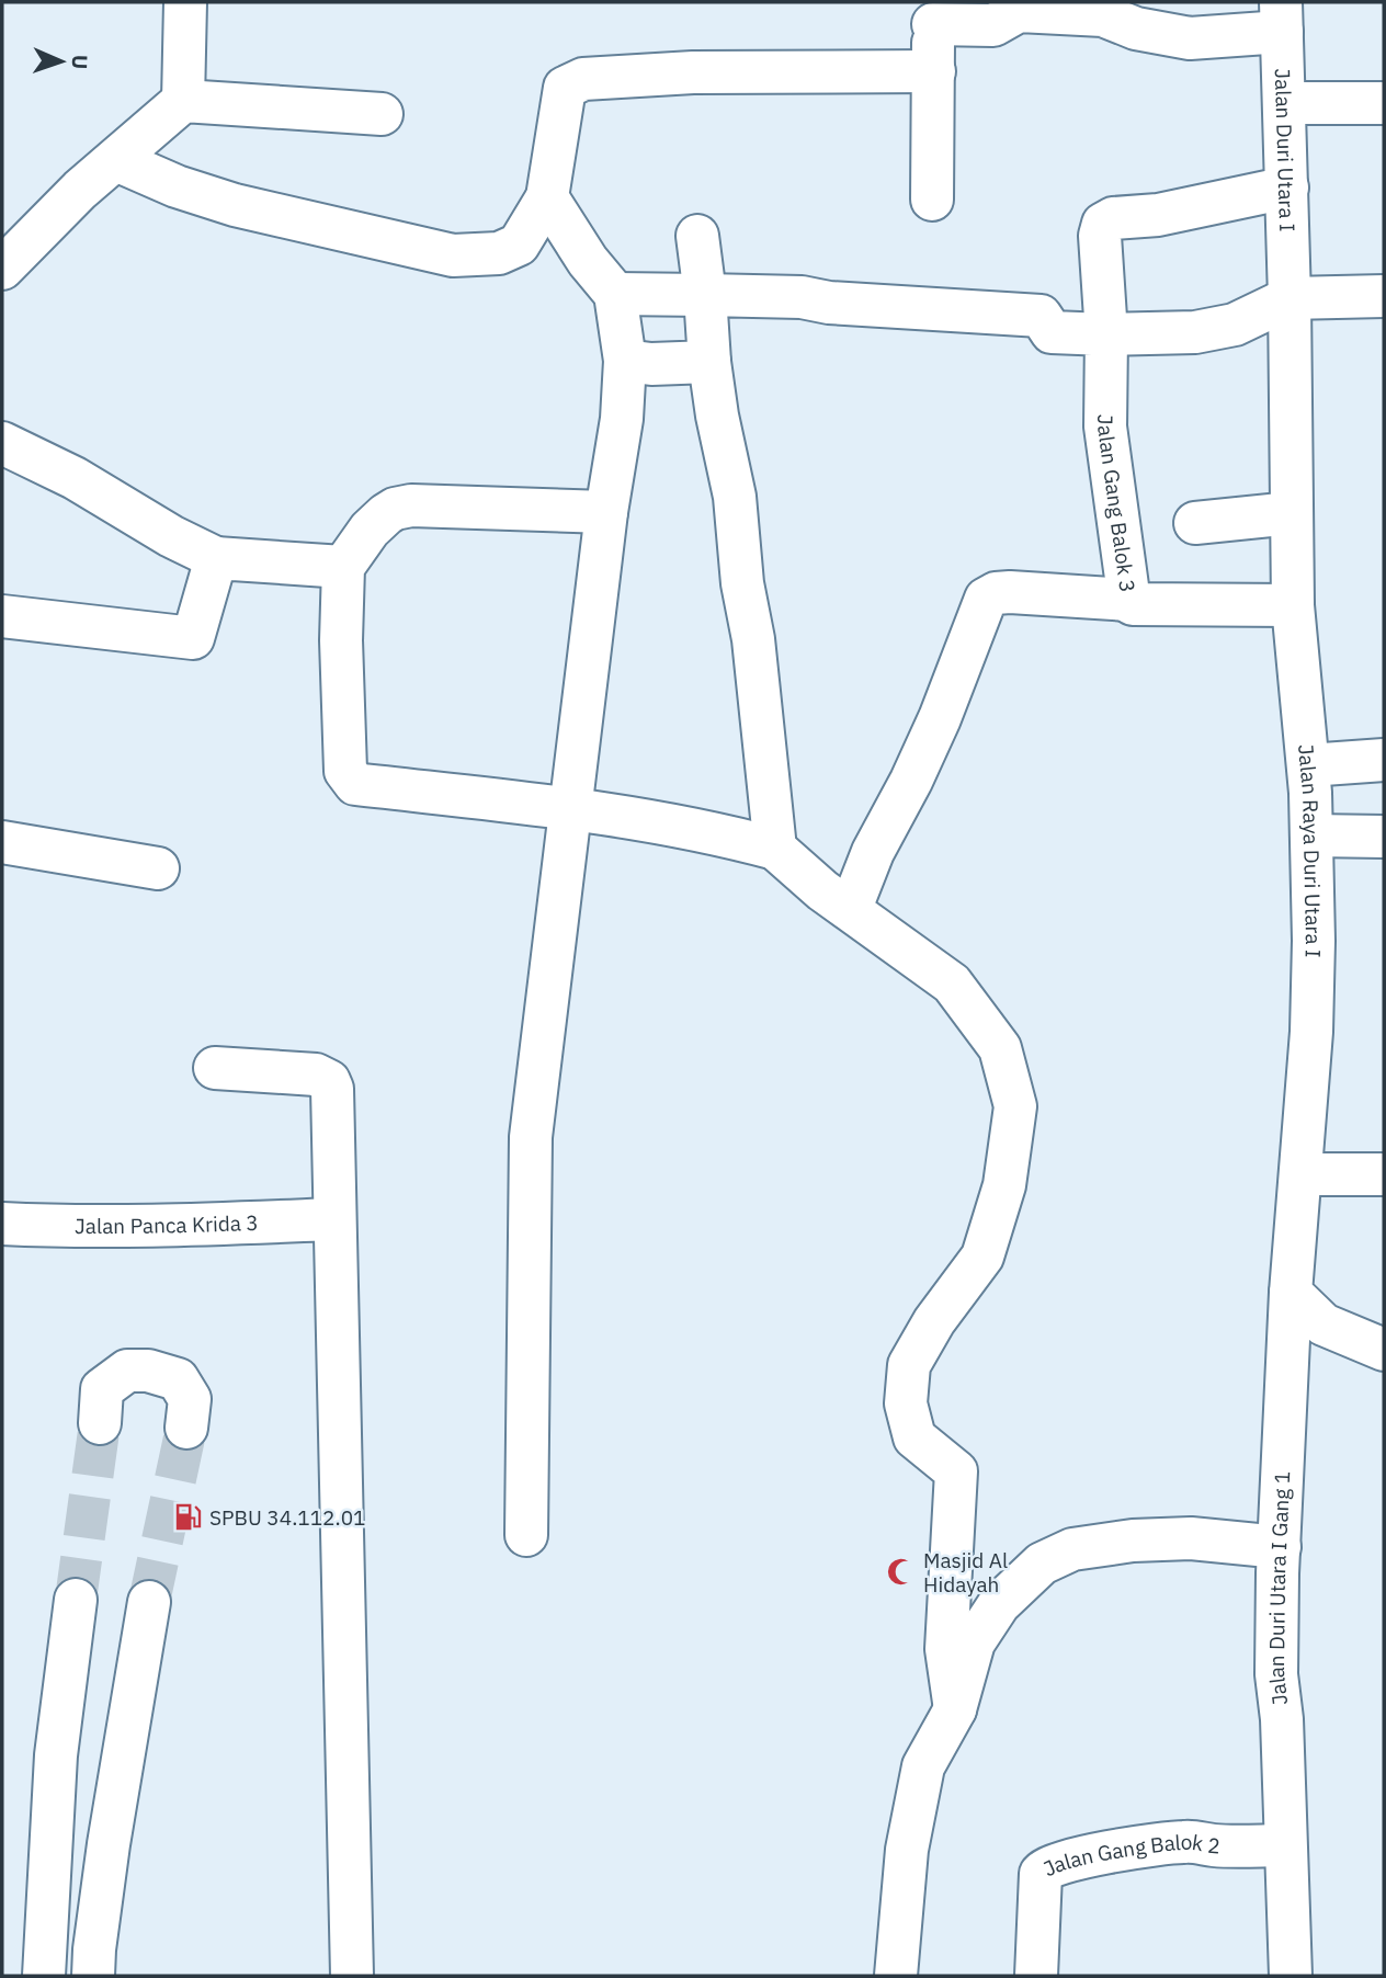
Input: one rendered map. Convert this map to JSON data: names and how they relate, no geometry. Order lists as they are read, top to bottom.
{
  "streets": {
    "street": [
      "Jalan Duri Utara I",
      "Jalan Gang Balok 3",
      "Jalan Raya Duri Utara I",
      "Jalan Panca Krida 3",
      "Jalan Duri Utara I Gang 1",
      "Jalan Gang Balok 2"
    ]
  },
  "crossings": [
    ["Jalan Duri Utara I", "Jalan Gang Balok 3"],
    ["Jalan Duri Utara I", "Jalan Raya Duri Utara I"],
    ["Jalan Gang Balok 3", "Jalan Raya Duri Utara I"],
    ["Jalan Raya Duri Utara I", "Jalan Duri Utara I Gang 1"],
    ["Jalan Duri Utara I Gang 1", "Jalan Gang Balok 2"]
  ],
  "places": {
    "fuel station": ["SPBU 34.112.01"],
    "mosque": ["Masjid Al Hidayah"]
  },
  "north": "right"
}
